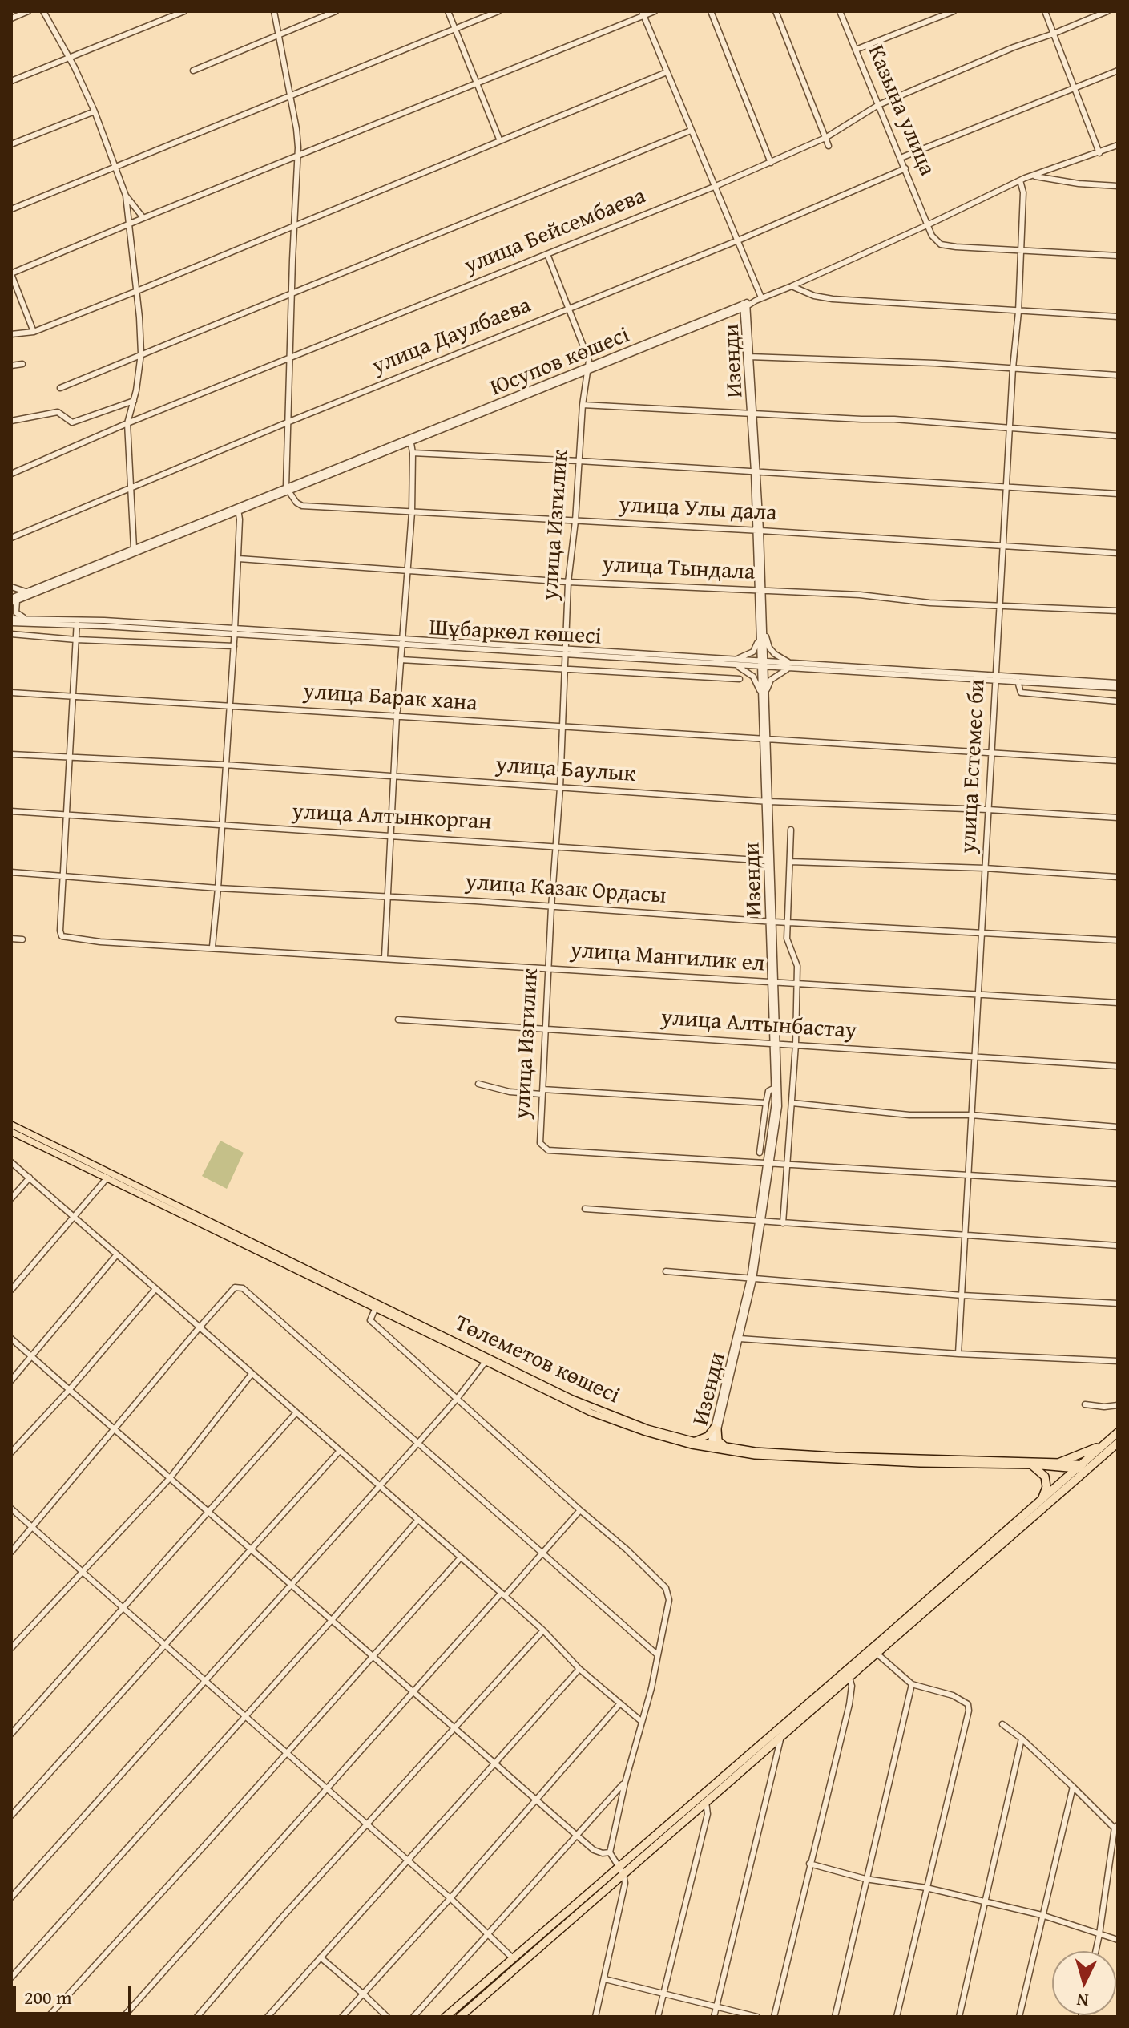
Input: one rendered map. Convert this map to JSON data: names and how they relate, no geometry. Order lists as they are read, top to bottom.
{
  "streets": {
    "main road": ["Төлеметов көшесі"],
    "street": [
      "Казына улица",
      "улица Бейсембаева",
      "улица Даулбаева",
      "Изенди",
      "Юсупов көшесі",
      "улица Улы дала",
      "улица Изгилик",
      "улица Тындала",
      "Шұбаркөл көшесі",
      "улица Барак хана",
      "улица Естемес би",
      "улица Баулык",
      "улица Алтынкорган",
      "улица Казак Ордасы",
      "улица Мангилик ел",
      "улица Алтынбастау"
    ]
  },
  "crossings": [
    ["Казына улица", "улица Бейсембаева"],
    ["Казына улица", "улица Даулбаева"],
    ["Изенди", "Юсупов көшесі"],
    ["Изенди", "улица Улы дала"],
    ["Изенди", "улица Изгилик"],
    ["Изенди", "улица Тындала"],
    ["Изенди", "Шұбаркөл көшесі"],
    ["Изенди", "улица Барак хана"],
    ["Изенди", "улица Баулык"],
    ["Изенди", "улица Алтынкорган"],
    ["Изенди", "улица Казак Ордасы"],
    ["Изенди", "улица Мангилик ел"],
    ["Изенди", "улица Алтынбастау"],
    ["Изенди", "Төлеметов көшесі"],
    ["Юсупов көшесі", "улица Улы дала"],
    ["Юсупов көшесі", "улица Изгилик"],
    ["улица Улы дала", "улица Изгилик"],
    ["улица Улы дала", "улица Естемес би"],
    ["улица Изгилик", "улица Тындала"],
    ["улица Изгилик", "Шұбаркөл көшесі"],
    ["улица Изгилик", "улица Барак хана"],
    ["улица Изгилик", "улица Естемес би"],
    ["улица Изгилик", "улица Баулык"],
    ["улица Изгилик", "улица Алтынкорган"],
    ["улица Изгилик", "улица Казак Ордасы"],
    ["улица Изгилик", "улица Мангилик ел"],
    ["улица Изгилик", "улица Алтынбастау"],
    ["улица Тындала", "улица Естемес би"],
    ["Шұбаркөл көшесі", "улица Естемес би"],
    ["улица Барак хана", "улица Естемес би"],
    ["улица Естемес би", "улица Баулык"],
    ["улица Естемес би", "улица Казак Ордасы"],
    ["улица Естемес би", "улица Мангилик ел"],
    ["улица Естемес би", "улица Алтынбастау"],
    ["улица Казак Ордасы", "улица Мангилик ел"]
  ],
  "scale_bar": "200 m",
  "north": "bottom"
}
